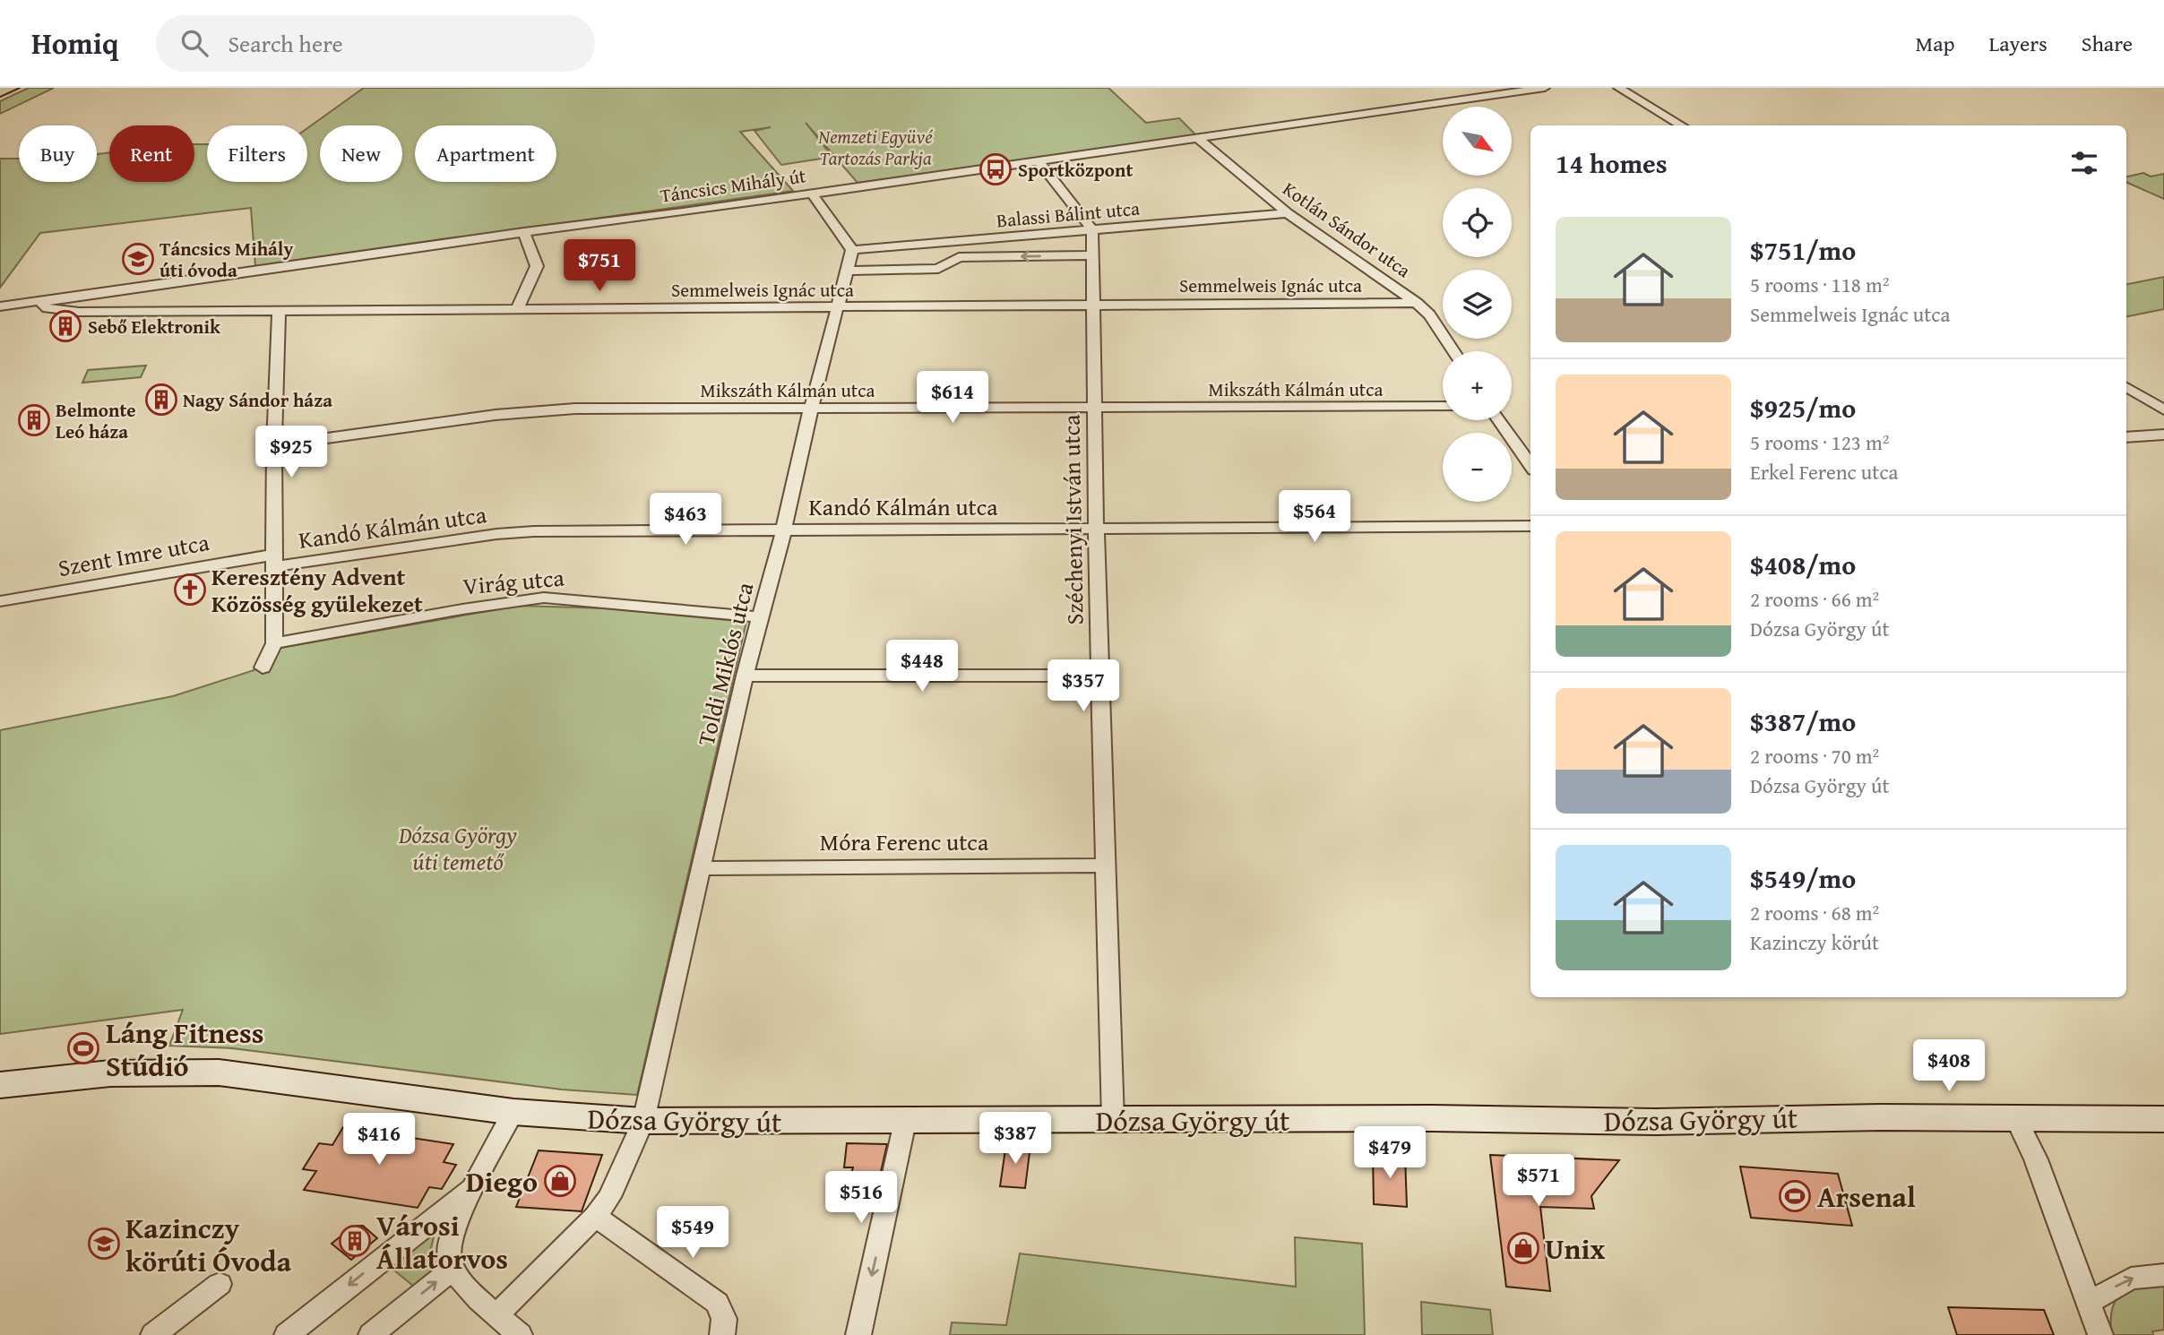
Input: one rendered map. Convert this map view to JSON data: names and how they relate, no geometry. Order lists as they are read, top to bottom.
{
  "streets": {
    "main road": ["Dózsa György út"],
    "street": [
      "Táncsics Mihály út",
      "Balassi Bálint utca",
      "Kotlán Sándor utca",
      "Semmelweis Ignác utca",
      "Mikszáth Kálmán utca",
      "Kandó Kálmán utca",
      "Széchenyi István utca",
      "Szent Imre utca",
      "Virág utca",
      "Toldi Miklós utca",
      "Móra Ferenc utca"
    ]
  },
  "crossings": [
    ["Táncsics Mihály út", "Kotlán Sándor utca"],
    ["Táncsics Mihály út", "Semmelweis Ignác utca"],
    ["Balassi Bálint utca", "Kotlán Sándor utca"],
    ["Balassi Bálint utca", "Széchenyi István utca"],
    ["Balassi Bálint utca", "Toldi Miklós utca"],
    ["Kotlán Sándor utca", "Semmelweis Ignác utca"],
    ["Semmelweis Ignác utca", "Széchenyi István utca"],
    ["Semmelweis Ignác utca", "Toldi Miklós utca"],
    ["Mikszáth Kálmán utca", "Széchenyi István utca"],
    ["Mikszáth Kálmán utca", "Toldi Miklós utca"],
    ["Kandó Kálmán utca", "Széchenyi István utca"],
    ["Kandó Kálmán utca", "Szent Imre utca"],
    ["Kandó Kálmán utca", "Toldi Miklós utca"],
    ["Széchenyi István utca", "Móra Ferenc utca"],
    ["Széchenyi István utca", "Dózsa György út"],
    ["Virág utca", "Toldi Miklós utca"],
    ["Toldi Miklós utca", "Móra Ferenc utca"],
    ["Toldi Miklós utca", "Dózsa György út"]
  ],
  "parks": ["Nemzeti Együvé Tartozás Parkja", "Dózsa György úti temető"],
  "places": {
    "bus stop": ["Sportközpont"],
    "school or university": ["Táncsics Mihály úti óvoda", "Kazinczy körúti Óvoda"],
    "building": [
      "Sebő Elektronik",
      "Nagy Sándor háza",
      "Belmonte Leó háza",
      "Városi Állatorvos"
    ],
    "church": ["Keresztény Advent Közösség gyülekezet"],
    "sports": ["Láng Fitness Stúdió", "Arsenal"],
    "shop": ["Diego", "Unix"]
  },
  "north": "bottom right",
  "page": {
    "header": "Homiq",
    "search": "Search here",
    "nav": ["Map", "Layers", "Share"],
    "map_buttons": ["+", "−"],
    "chip": [
      "Buy",
      "Rent",
      "Filters",
      "New",
      "Apartment"
    ],
    "heading": "14 homes",
    "list": [
      {
        "name": "$751/mo",
        "note": "5 rooms · 118 m² · Semmelweis Ignác utca"
      },
      {
        "name": "$925/mo",
        "note": "5 rooms · 123 m² · Erkel Ferenc utca"
      },
      {
        "name": "$408/mo",
        "note": "2 rooms · 66 m² · Dózsa György út"
      },
      {
        "name": "$387/mo",
        "note": "2 rooms · 70 m² · Dózsa György út"
      },
      {
        "name": "$549/mo",
        "note": "2 rooms · 68 m² · Kazinczy körút"
      }
    ],
    "price": [
      "$751",
      "$614",
      "$925",
      "$564",
      "$463",
      "$448",
      "$357",
      "$408",
      "$387",
      "$416",
      "$479",
      "$571",
      "$516",
      "$549"
    ]
  }
}
